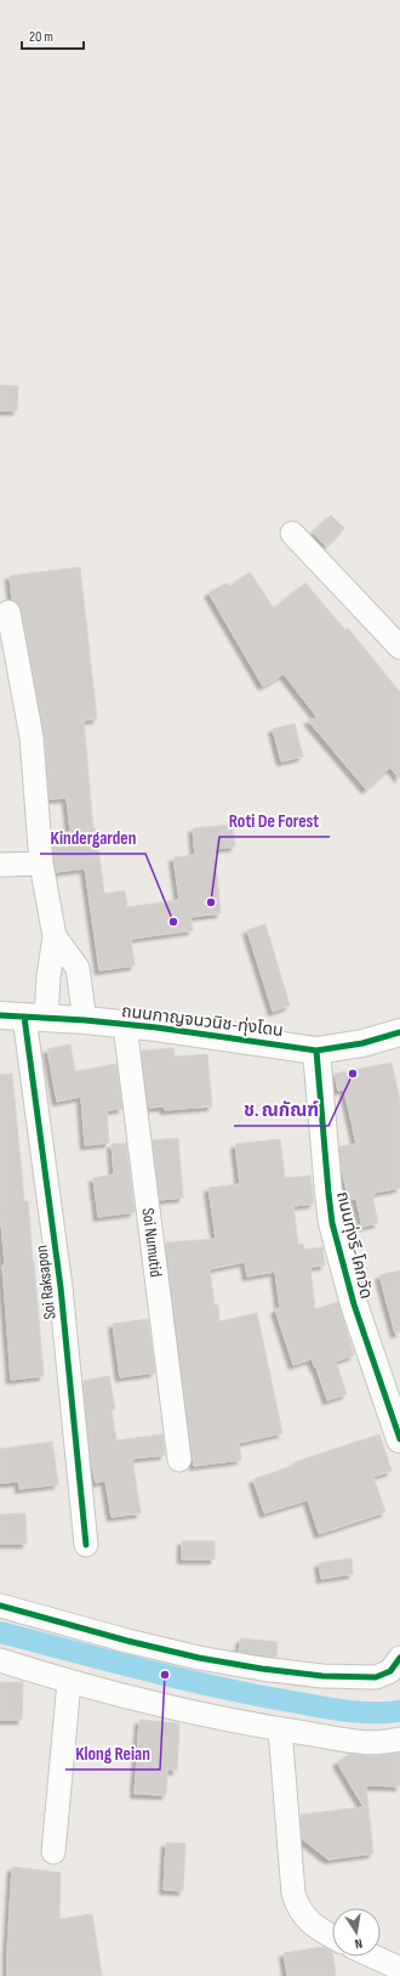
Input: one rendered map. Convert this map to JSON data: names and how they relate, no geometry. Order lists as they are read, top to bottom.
{
  "streets": {
    "street": [
      "ถนนกาญจนวนิช-ทุ่งโดน",
      "Soi Numutid",
      "ถนนทุ่งรี-โคกวัด",
      "Soi Raksapon"
    ]
  },
  "crossings": [
    ["ถนนกาญจนวนิช-ทุ่งโดน", "Soi Numutid"],
    ["ถนนกาญจนวนิช-ทุ่งโดน", "ถนนทุ่งรี-โคกวัด"],
    ["ถนนกาญจนวนิช-ทุ่งโดน", "Soi Raksapon"]
  ],
  "places": [
    "Roti De Forest",
    "Kindergarden",
    "ช. ณกัณฑ์",
    "Klong Reian"
  ],
  "scale_bar": "20 m",
  "north": "bottom"
}
